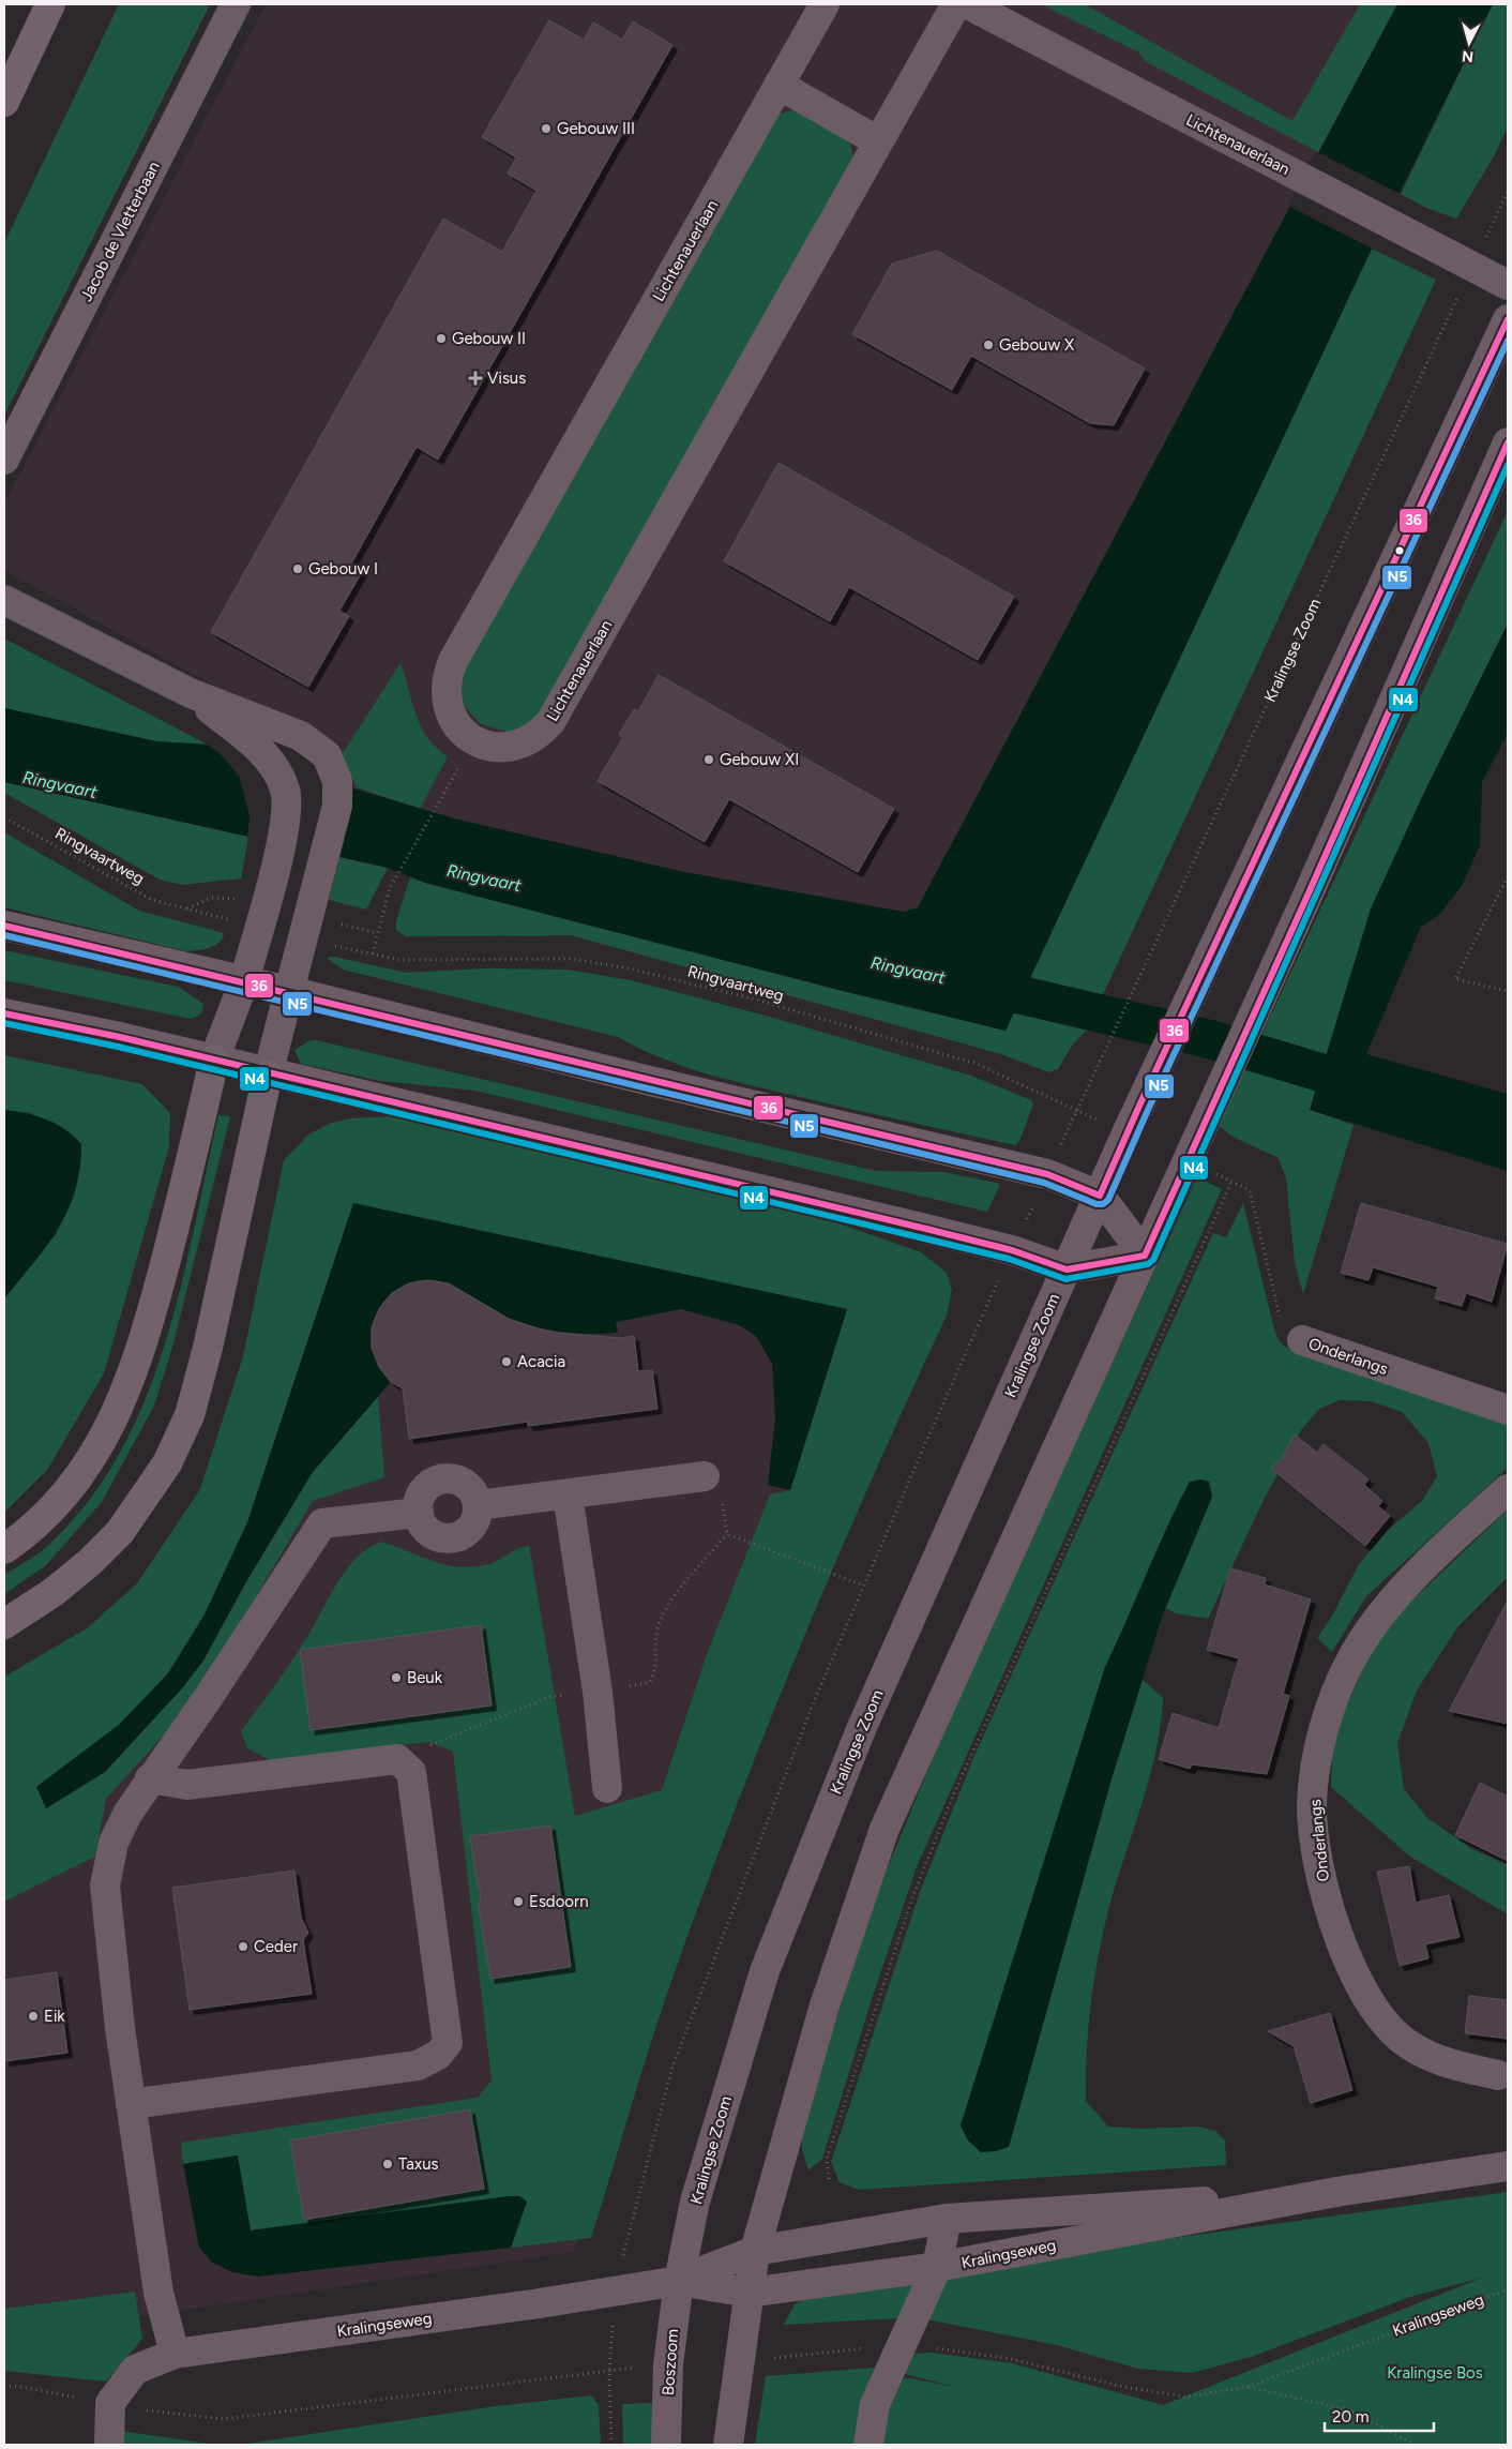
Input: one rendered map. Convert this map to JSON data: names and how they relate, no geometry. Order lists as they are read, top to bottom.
{
  "streets": {
    "main road": ["Kralingse Zoom", "Kralingseweg", "Boszoom"],
    "street": ["Lichtenauerlaan", "Jacob de Vletterbaan", "Onderlangs"],
    "path": ["Ringvaartweg"]
  },
  "crossings": [
    ["Lichtenauerlaan", "Kralingse Zoom"],
    ["Kralingse Zoom", "Ringvaartweg"],
    ["Kralingse Zoom", "Kralingseweg"],
    ["Kralingse Zoom", "Boszoom"],
    ["Kralingseweg", "Boszoom"]
  ],
  "water": ["Ringvaart"],
  "parks": ["Kralingse Bos"],
  "places": {
    "other": [
      "Gebouw III",
      "Gebouw II",
      "Gebouw X",
      "Gebouw I",
      "Gebouw XI",
      "Acacia",
      "Beuk",
      "Esdoorn",
      "Ceder",
      "Eik",
      "Taxus"
    ],
    "health": ["Visus"]
  },
  "lines": ["transit line 36", "transit line N5", "transit line N4"],
  "scale_bar": "20 m",
  "north": "bottom"
}
